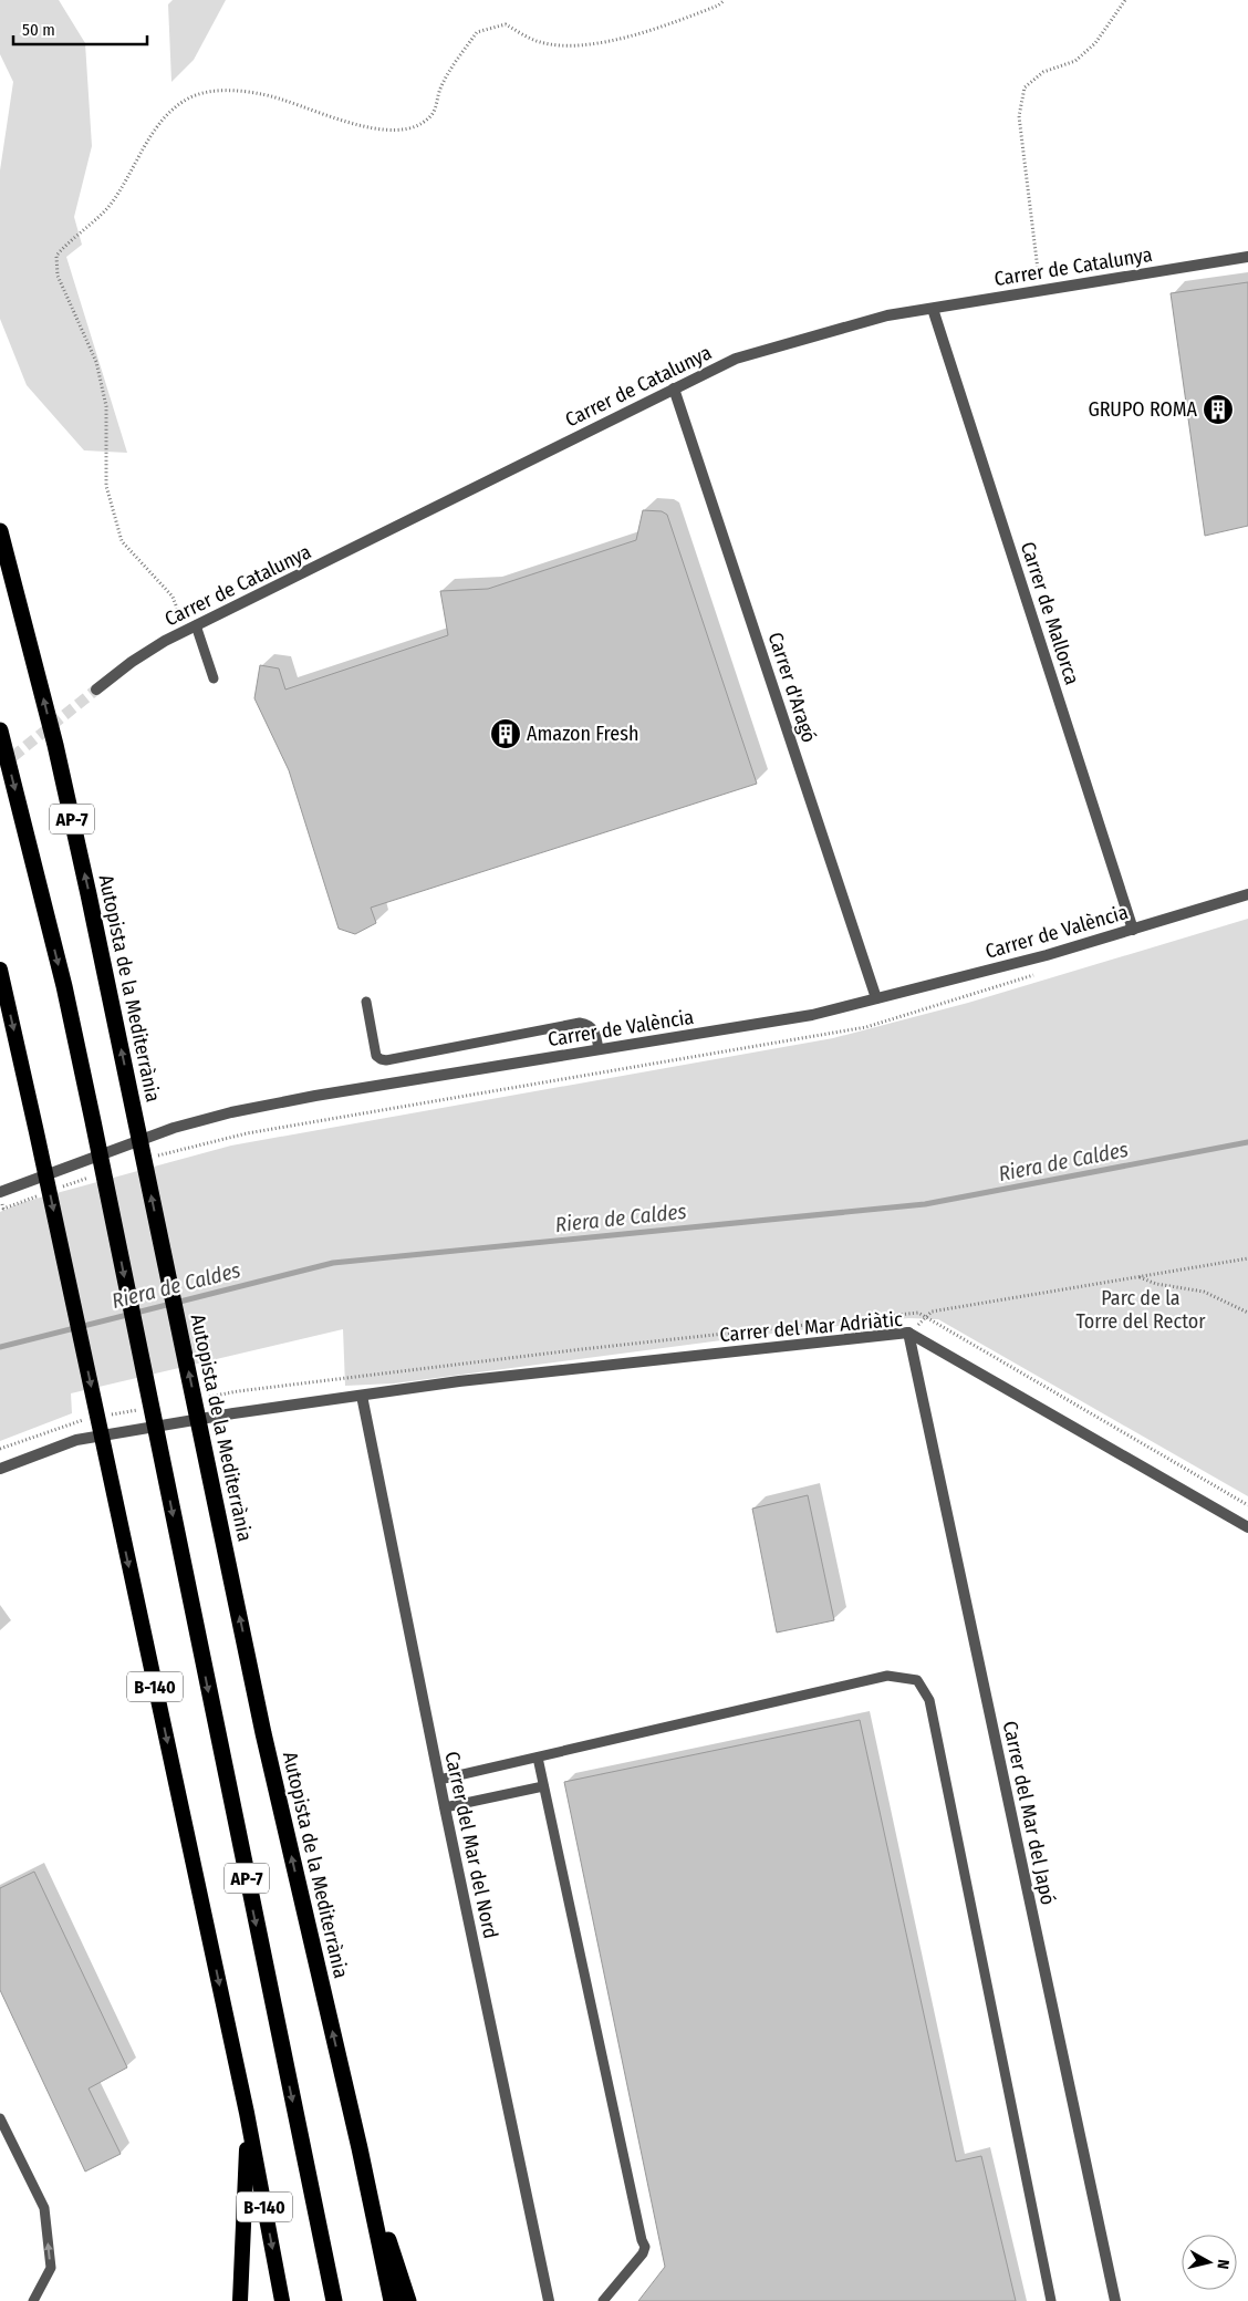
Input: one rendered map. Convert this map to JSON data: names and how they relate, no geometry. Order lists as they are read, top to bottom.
{
  "streets": {
    "highway": ["AP-7", "Autopista de la Mediterrània", "B-140"],
    "street": [
      "Carrer de Catalunya",
      "Carrer de Mallorca",
      "Carrer d'Aragó",
      "Carrer de València",
      "Carrer del Mar Adriàtic",
      "Carrer del Mar del Japó",
      "Carrer del Mar del Nord"
    ]
  },
  "crossings": [
    ["Carrer de Catalunya", "Carrer de Mallorca"],
    ["Carrer de Catalunya", "Carrer d'Aragó"],
    ["Carrer de Mallorca", "Carrer de València"],
    ["Carrer d'Aragó", "Carrer de València"],
    ["Carrer del Mar Adriàtic", "Carrer del Mar del Japó"],
    ["Carrer del Mar Adriàtic", "Carrer del Mar del Nord"]
  ],
  "water": ["Riera de Caldes"],
  "parks": ["Parc de la Torre del Rector"],
  "places": {
    "building": ["GRUPO ROMA", "Amazon Fresh"]
  },
  "scale_bar": "50 m",
  "north": "right"
}
